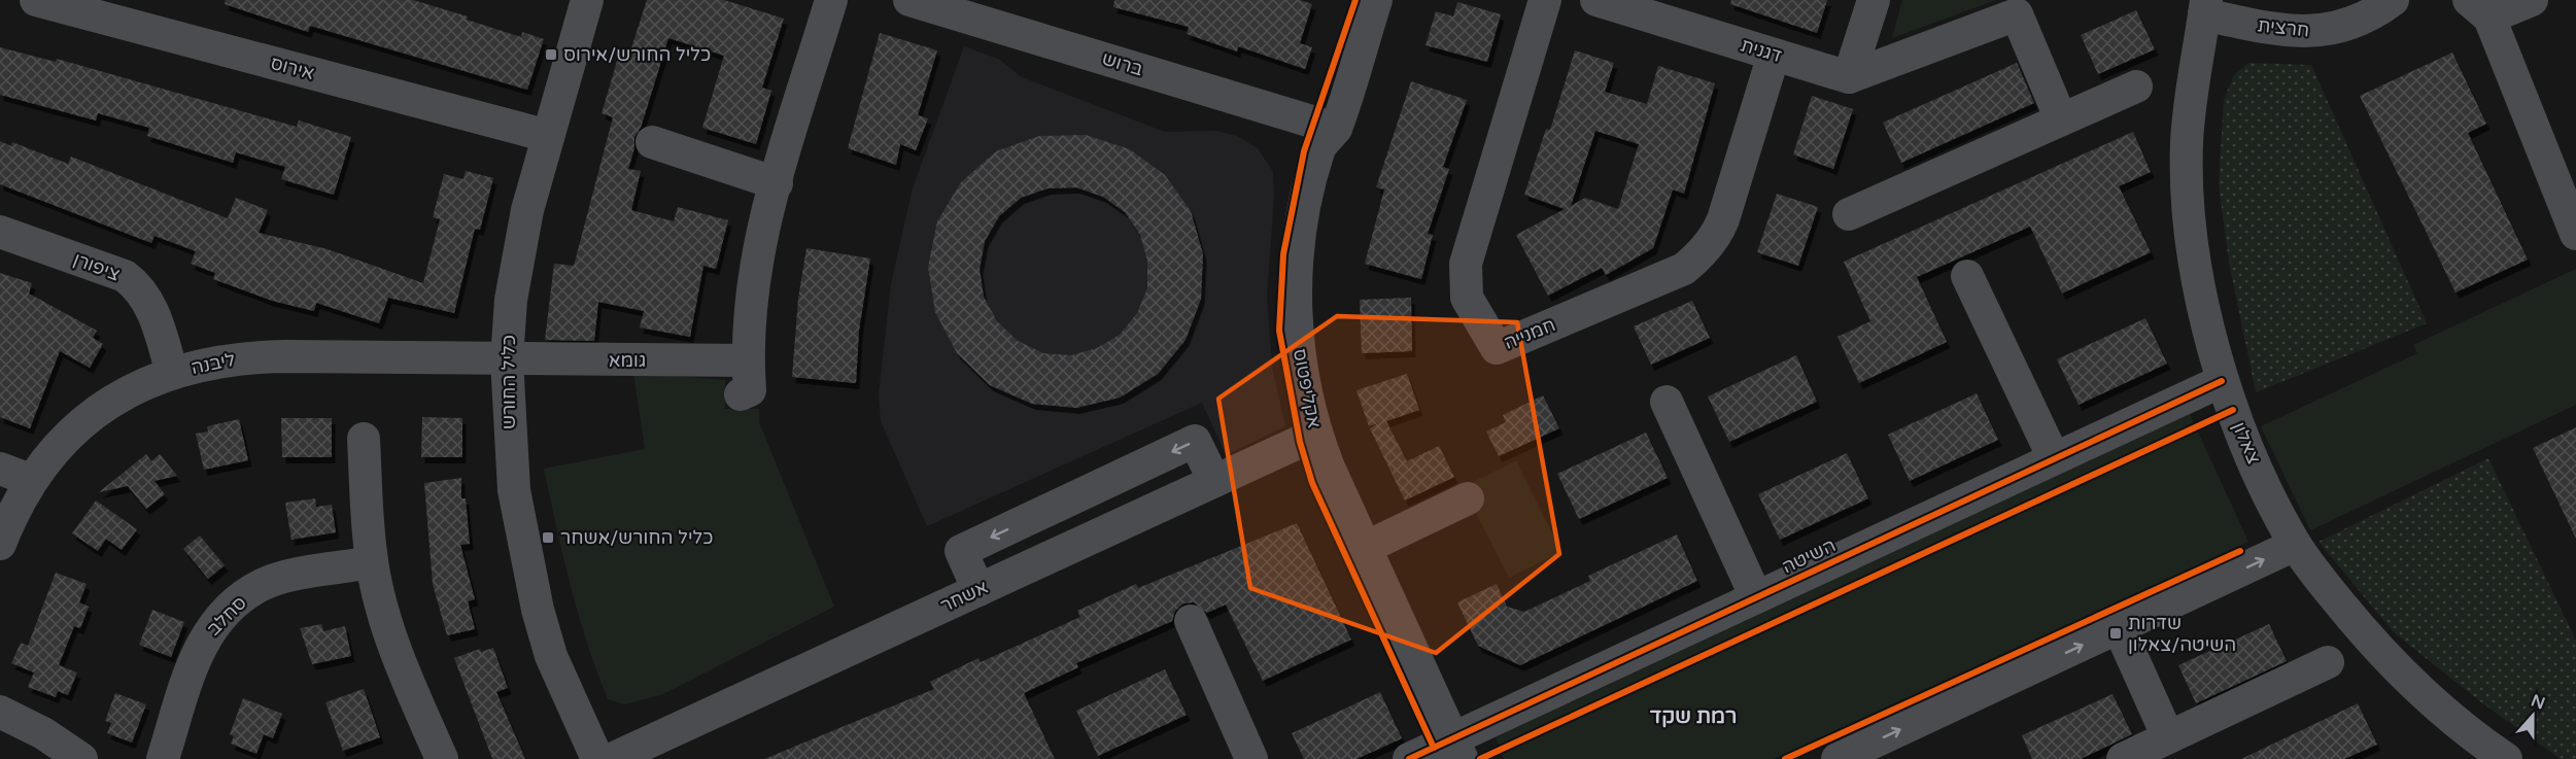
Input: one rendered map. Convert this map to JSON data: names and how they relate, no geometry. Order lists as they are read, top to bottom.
{
  "streets": {
    "street": [
      "חרצית",
      "דגנית",
      "ברוש",
      "אירוס",
      "ציפורן",
      "חמנייה",
      "גומא",
      "ליבנה",
      "כליל החורש",
      "אקליפטוס",
      "צאלון",
      "השיטה",
      "אשחר",
      "סחלב"
    ]
  },
  "crossings": [
    ["חרצית", "צאלון"],
    ["דגנית", "חמנייה"],
    ["ברוש", "אקליפטוס"],
    ["אירוס", "כליל החורש"],
    ["ציפורן", "ליבנה"],
    ["גומא", "ליבנה"],
    ["גומא", "כליל החורש"],
    ["ליבנה", "כליל החורש"],
    ["אקליפטוס", "השיטה"],
    ["אקליפטוס", "אשחר"],
    ["צאלון", "השיטה"]
  ],
  "districts": ["רמת שקד"],
  "places": {
    "transit": ["כליל החורש/אירוס", "כליל החורש/אשחר", "שדרות השיטה/צאלון"]
  },
  "north": "top"
}
